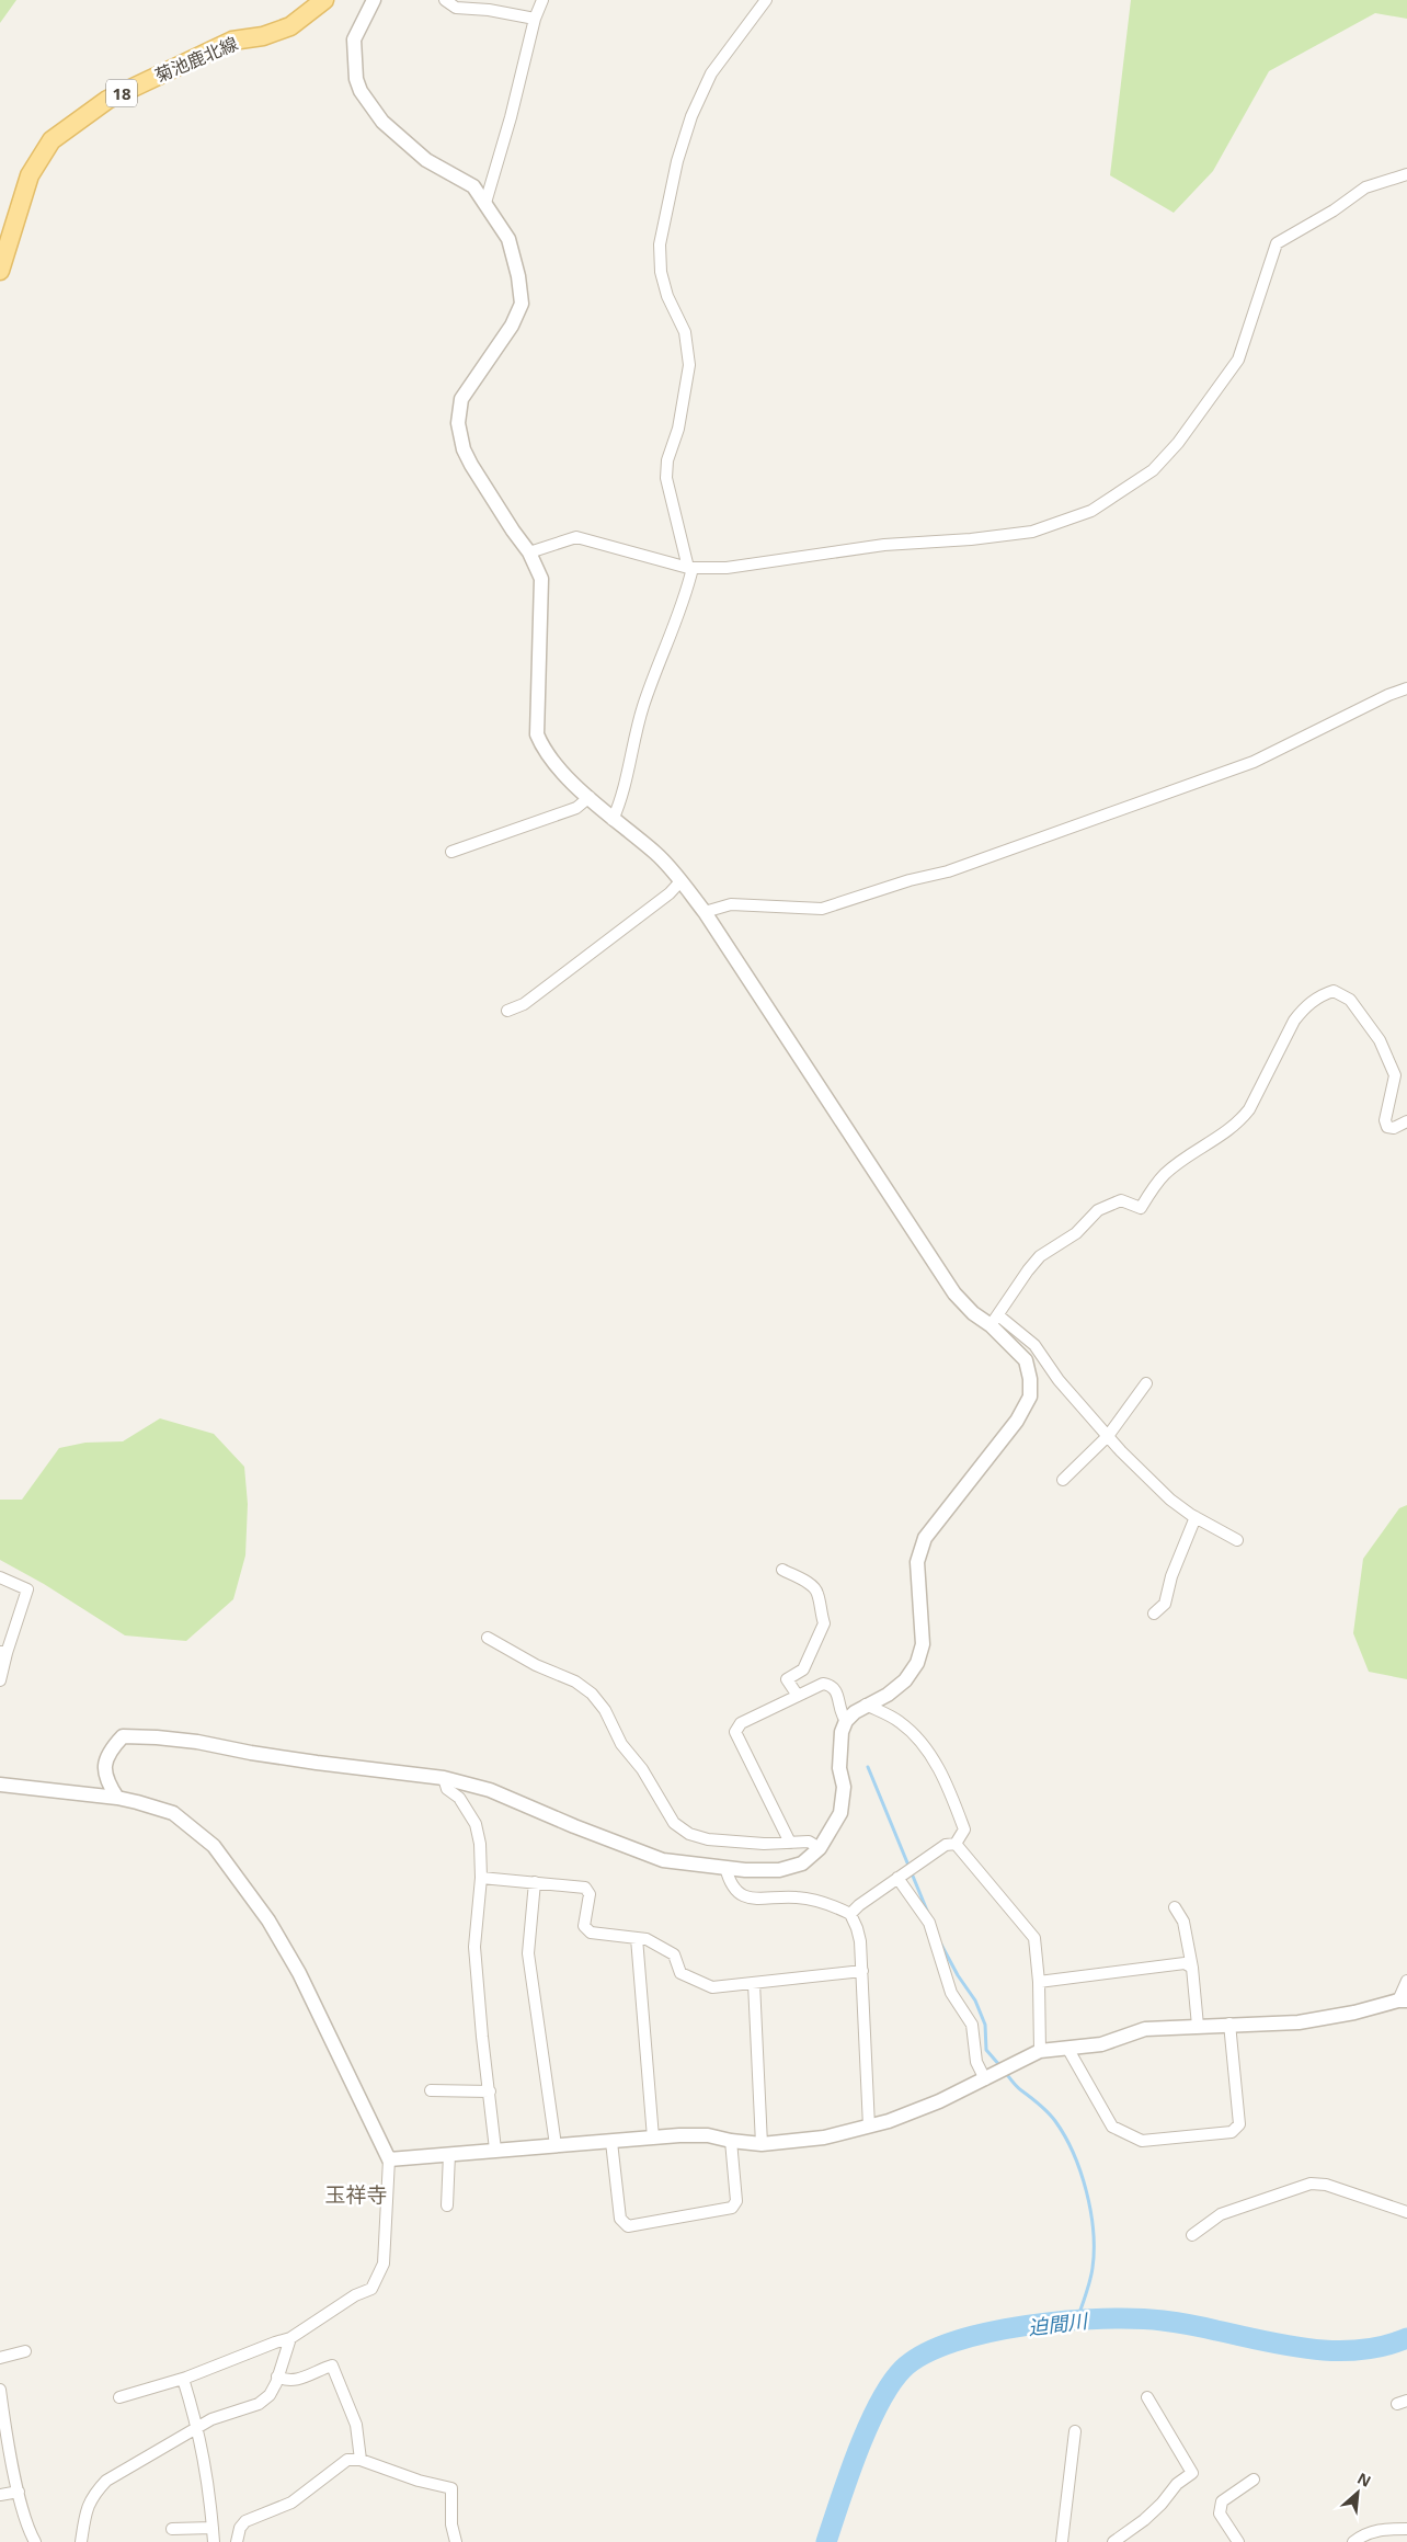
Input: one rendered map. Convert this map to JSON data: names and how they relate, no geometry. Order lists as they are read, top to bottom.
{
  "streets": {
    "main road": ["菊池鹿北線", "18"]
  },
  "districts": ["玉祥寺"],
  "water": ["迫間川"],
  "north": "top right"
}
